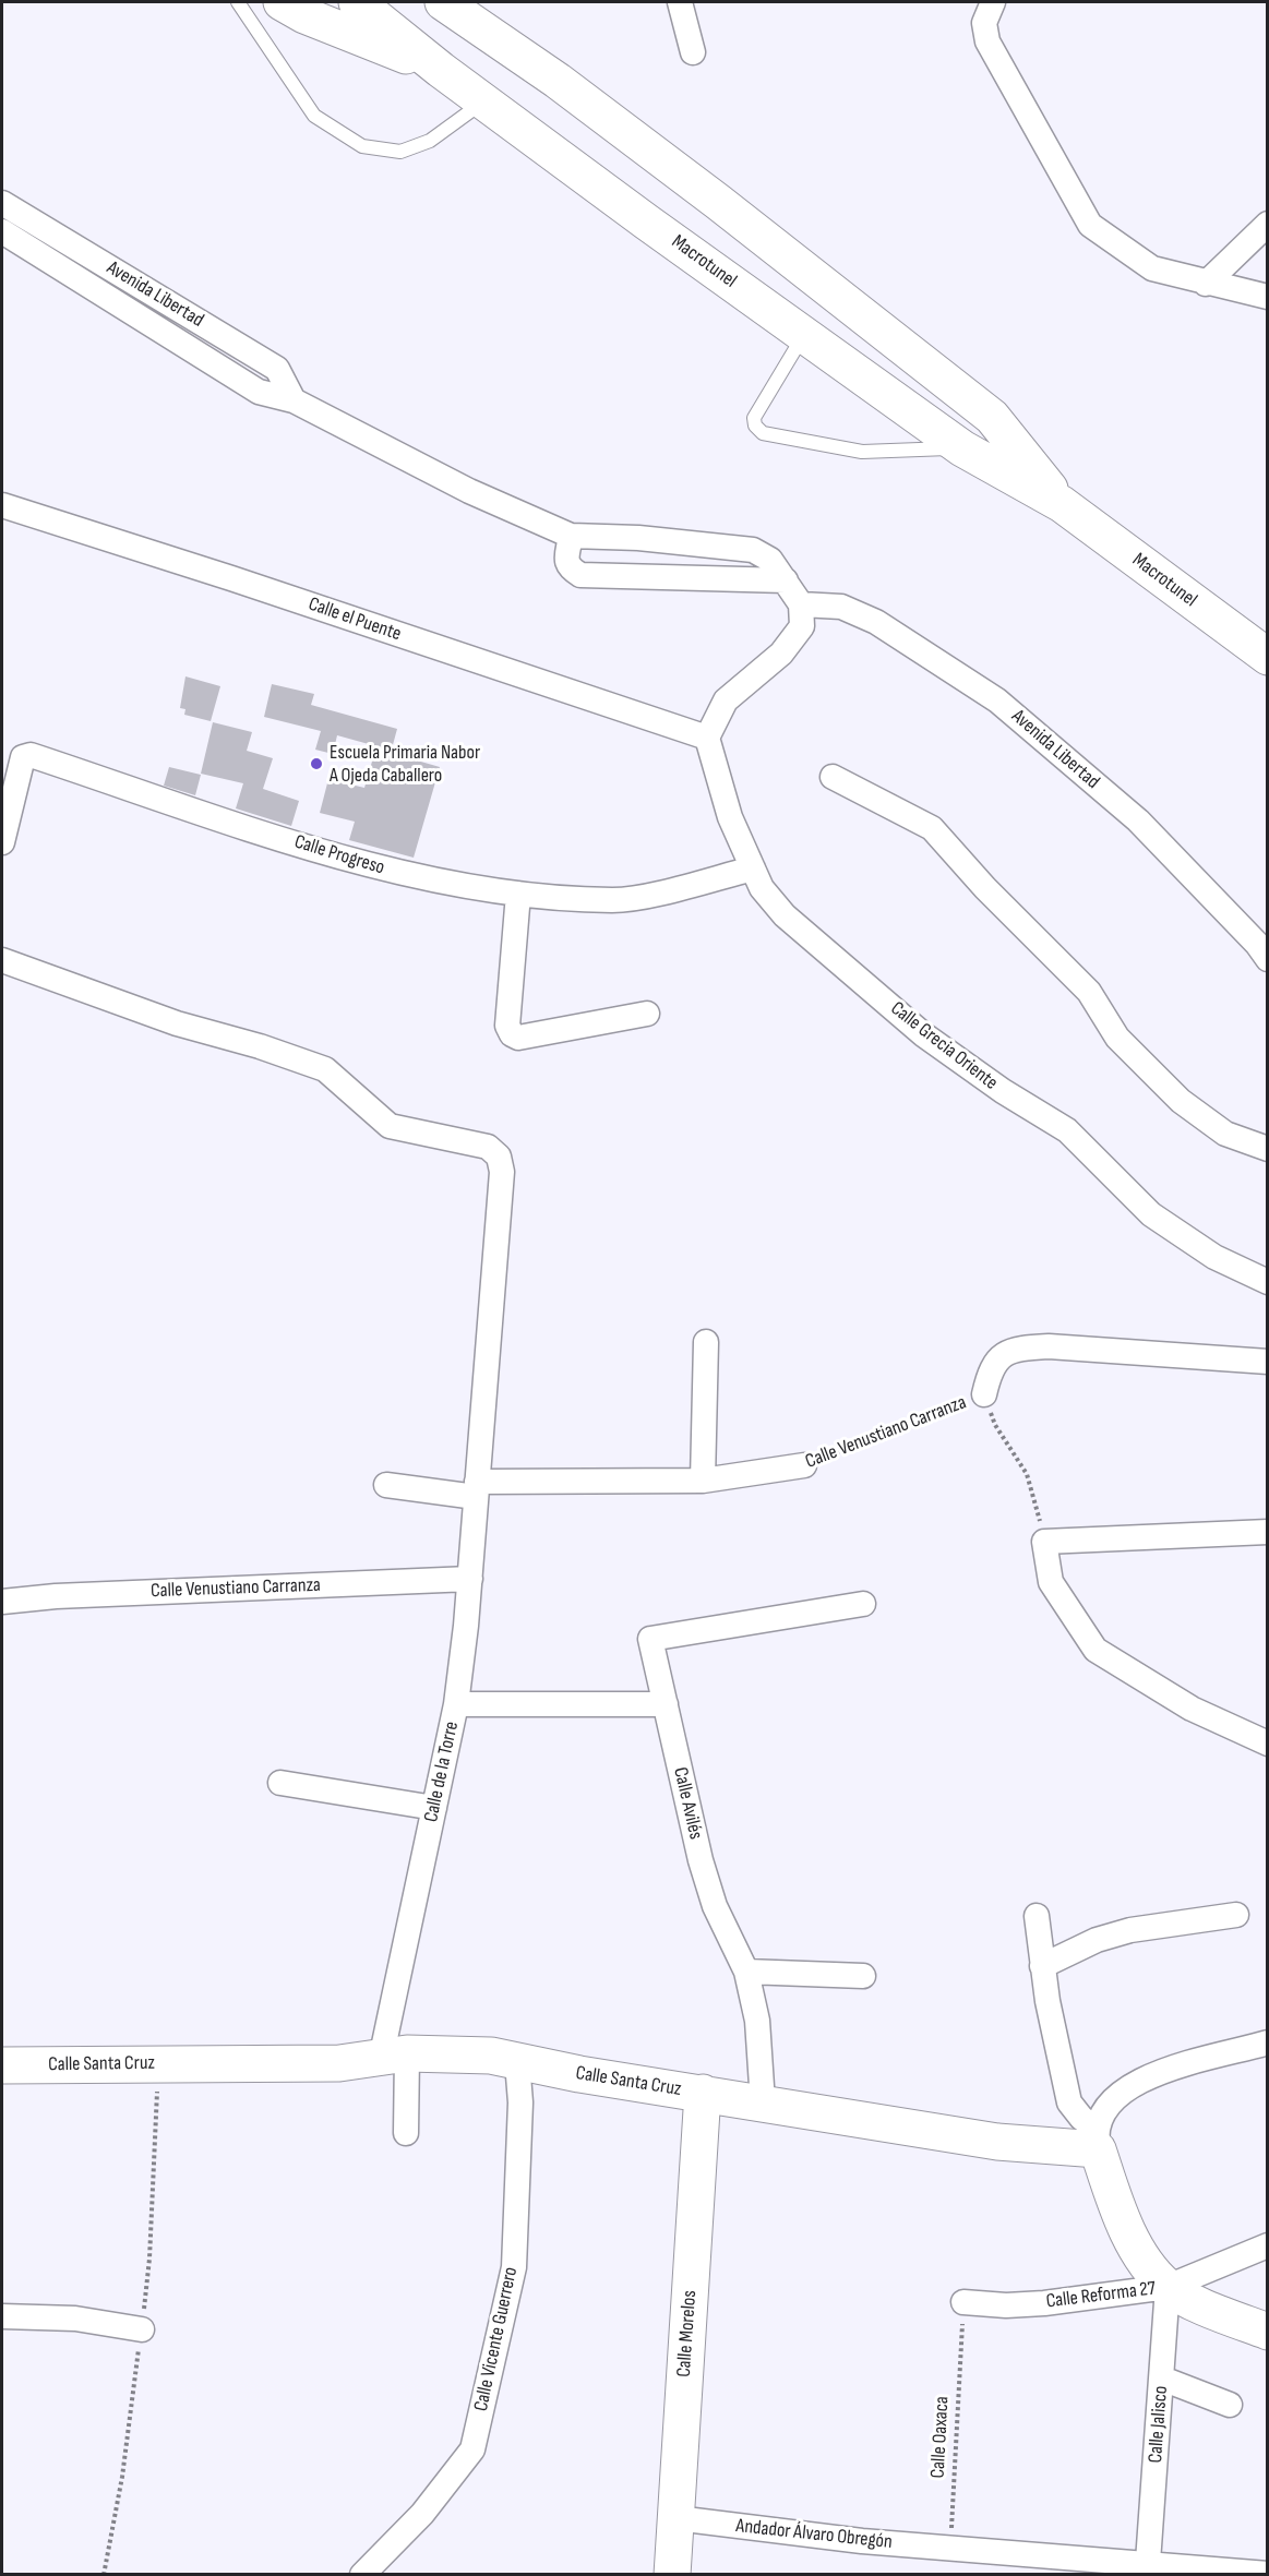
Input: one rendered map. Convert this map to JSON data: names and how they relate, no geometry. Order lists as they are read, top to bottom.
{
  "streets": {
    "main road": [
      "Macrotunel",
      "Calle Santa Cruz",
      "Calle Reforma 27",
      "Calle Morelos"
    ],
    "street": [
      "Avenida Libertad",
      "Calle el Puente",
      "Calle Progreso",
      "Calle Grecia Oriente",
      "Calle Venustiano Carranza",
      "Calle de la Torre",
      "Calle Avilés",
      "Calle Vicente Guerrero",
      "Calle Jalisco",
      "Andador Álvaro Obregón"
    ],
    "path": ["Calle Oaxaca"]
  },
  "crossings": [
    ["Calle el Puente", "Calle Grecia Oriente"],
    ["Calle Progreso", "Calle Grecia Oriente"],
    ["Calle Venustiano Carranza", "Calle de la Torre"],
    ["Calle de la Torre", "Calle Santa Cruz"],
    ["Calle Avilés", "Calle Santa Cruz"],
    ["Calle Santa Cruz", "Calle Morelos"],
    ["Calle Santa Cruz", "Calle Vicente Guerrero"],
    ["Calle Reforma 27", "Calle Jalisco"],
    ["Calle Reforma 27", "Calle Oaxaca"],
    ["Calle Morelos", "Andador Álvaro Obregón"],
    ["Calle Jalisco", "Andador Álvaro Obregón"],
    ["Calle Oaxaca", "Andador Álvaro Obregón"]
  ],
  "places": ["Escuela Primaria Nabor A Ojeda Caballero"]
}
